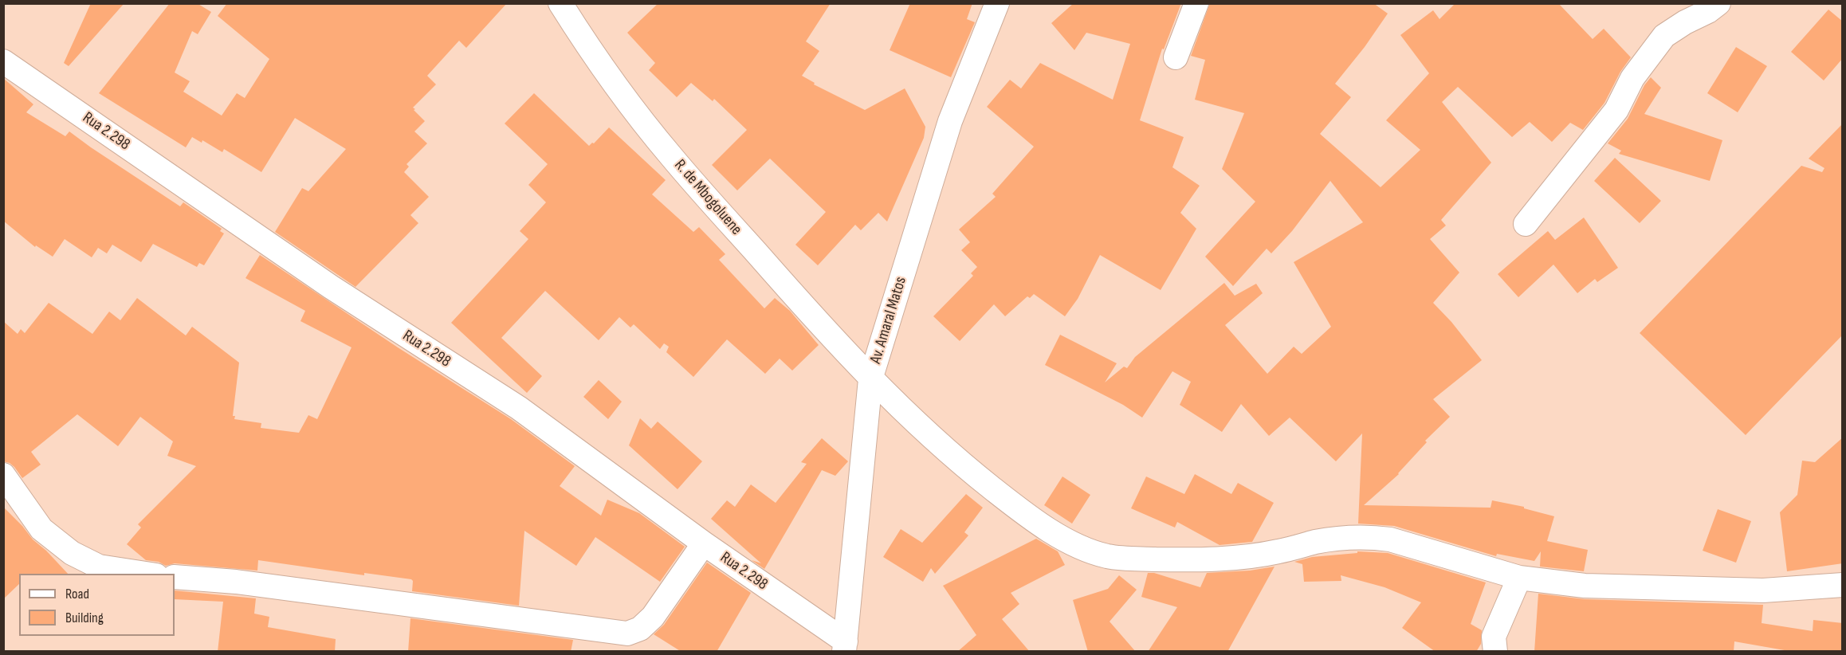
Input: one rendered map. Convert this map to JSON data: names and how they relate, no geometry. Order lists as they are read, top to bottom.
{
  "streets": {
    "street": ["Rua 2.298", "R. de Mbogoluene", "Av. Amaral Matos"]
  },
  "crossings": [
    ["Rua 2.298", "Av. Amaral Matos"],
    ["R. de Mbogoluene", "Av. Amaral Matos"]
  ],
  "legend": ["Road", "Building"]
}
